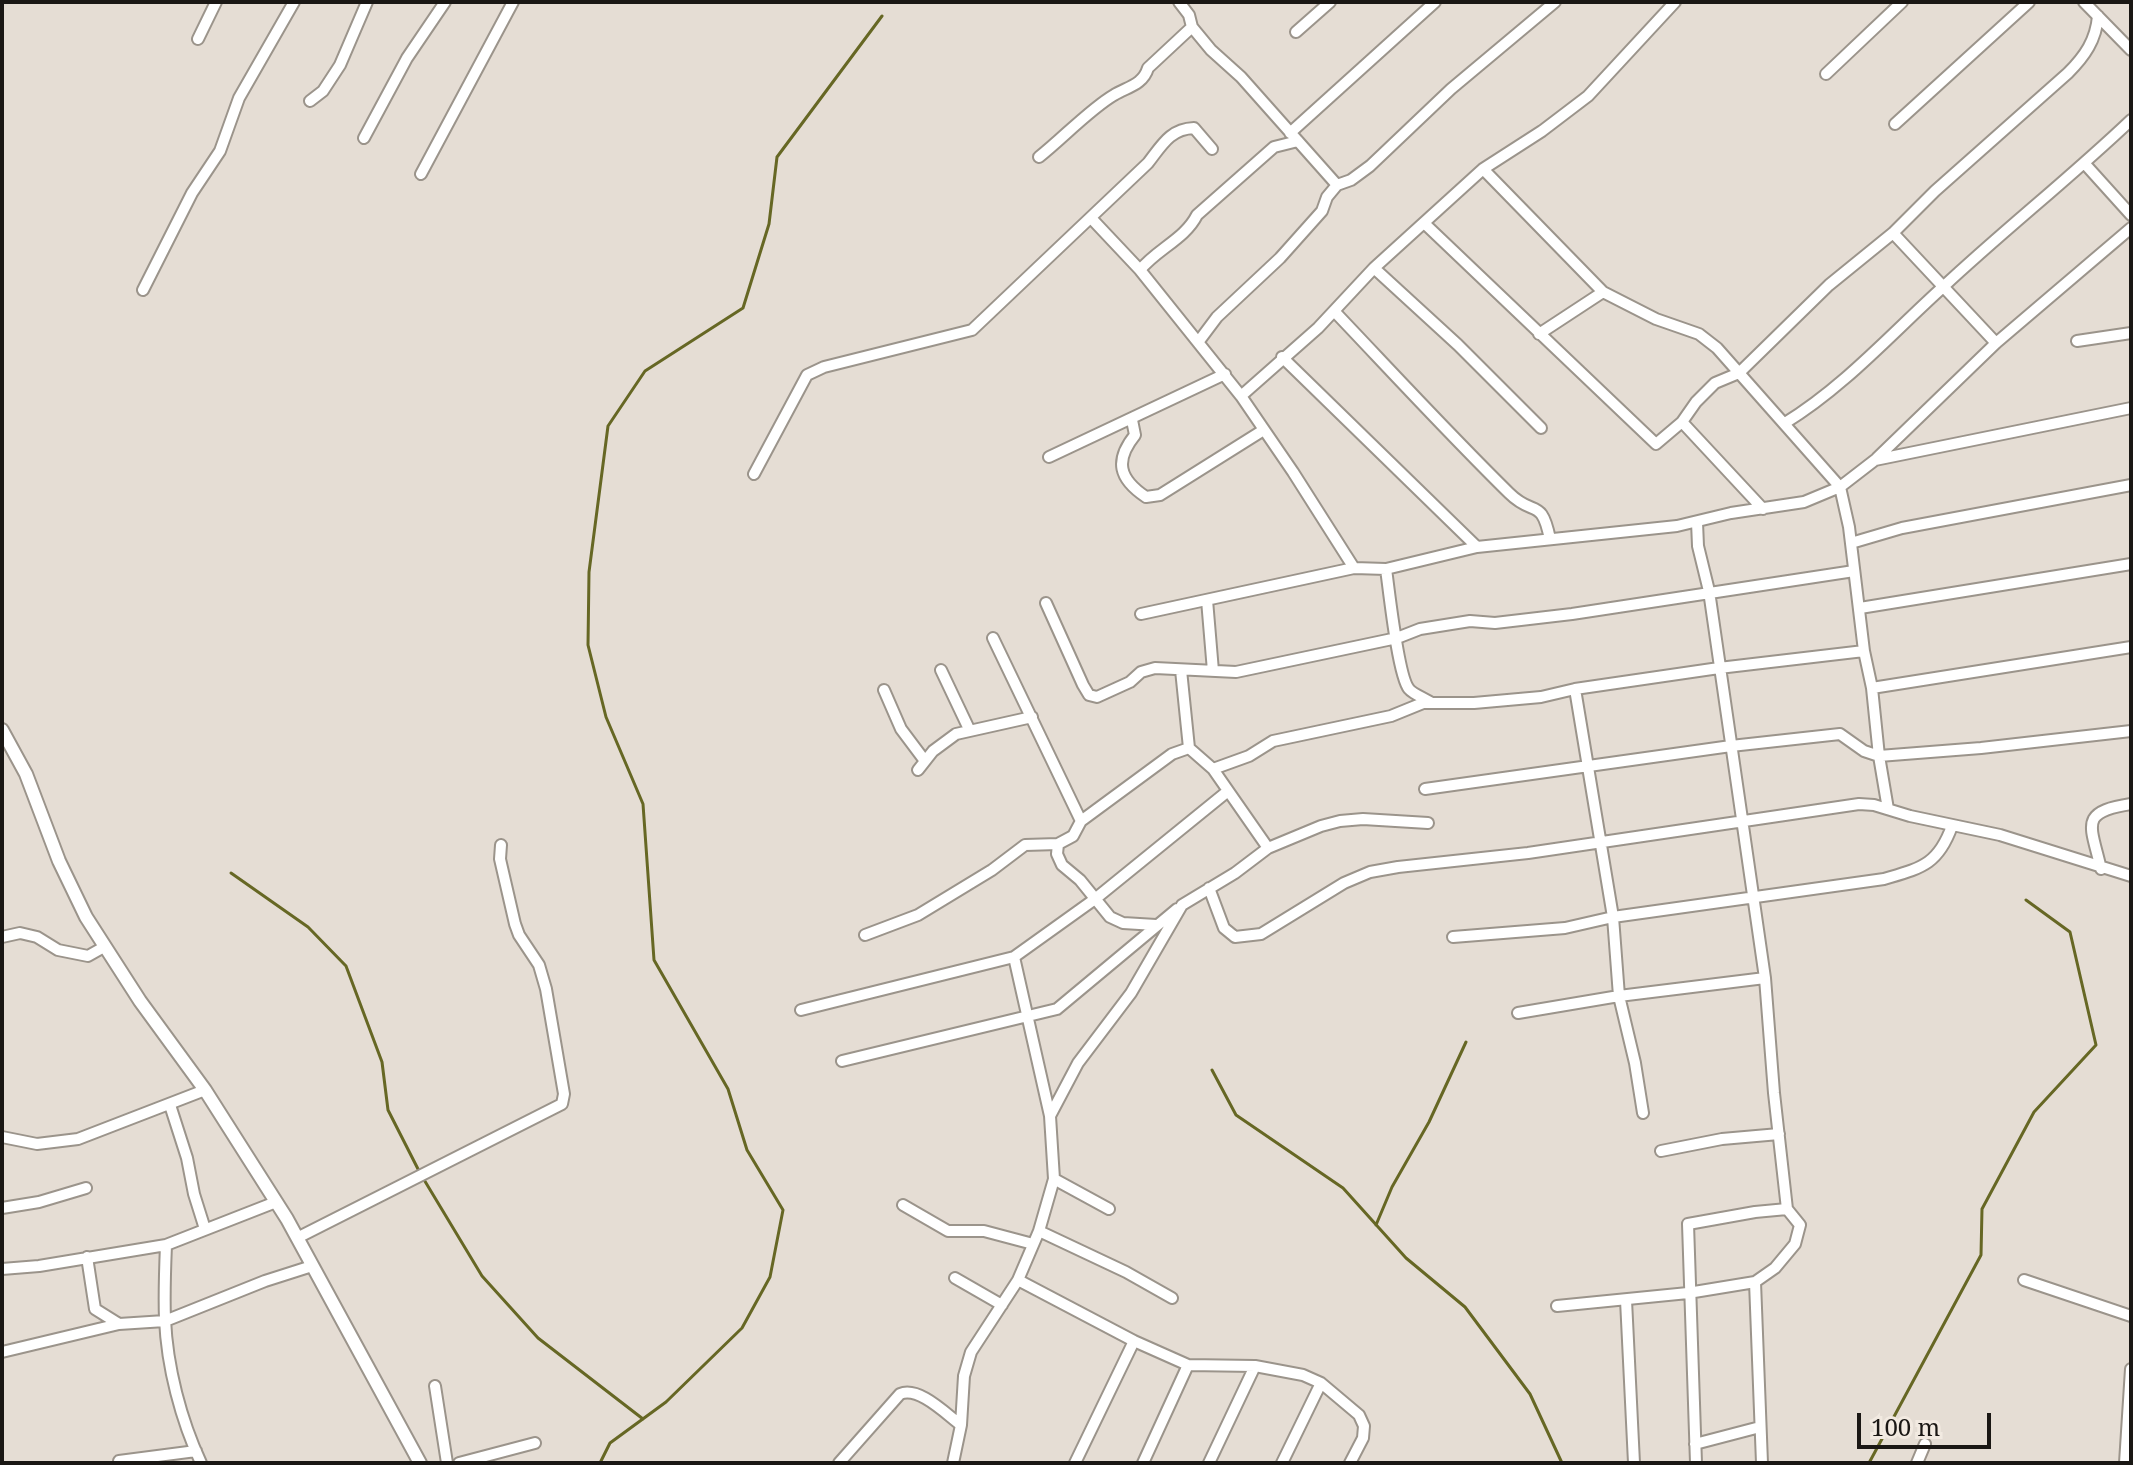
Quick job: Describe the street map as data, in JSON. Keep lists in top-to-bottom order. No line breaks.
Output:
{"scale_bar":"100 m"}
